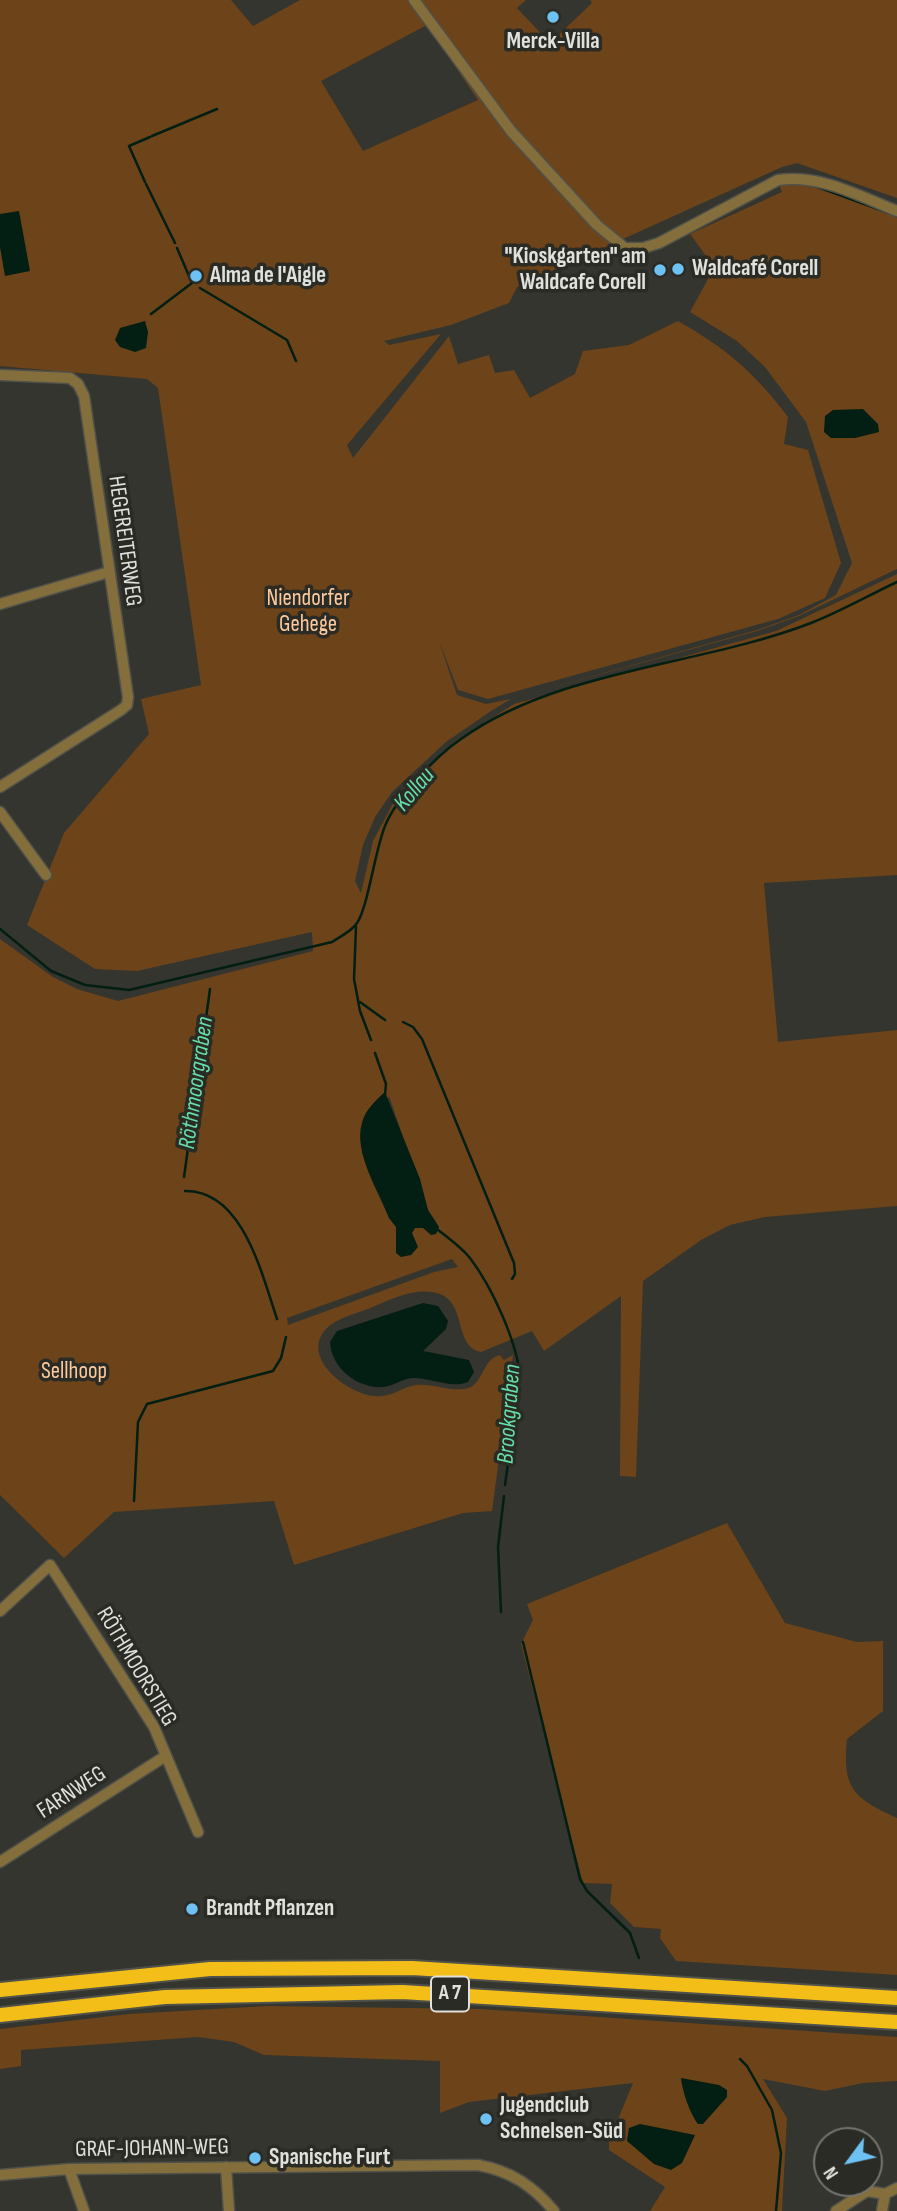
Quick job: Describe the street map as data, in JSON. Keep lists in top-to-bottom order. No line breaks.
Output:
{"streets":{"highway":["A 7"],"street":["HEGEREITERWEG","RÖTHMOORSTIEG","FARNWEG","GRAF-JOHANN-WEG"]},"crossings":[["RÖTHMOORSTIEG","FARNWEG"]],"water":["Kollau","Röthmoorgraben","Brookgraben"],"parks":["Niendorfer Gehege","Sellhoop"],"places":["Merck-Villa","Waldcafé Corell","\"Kioskgarten\" am Waldcafe Corell","Alma de l'Aigle","Brandt Pflanzen","Jugendclub Schnelsen-Süd","Spanische Furt"],"north":"bottom left"}
